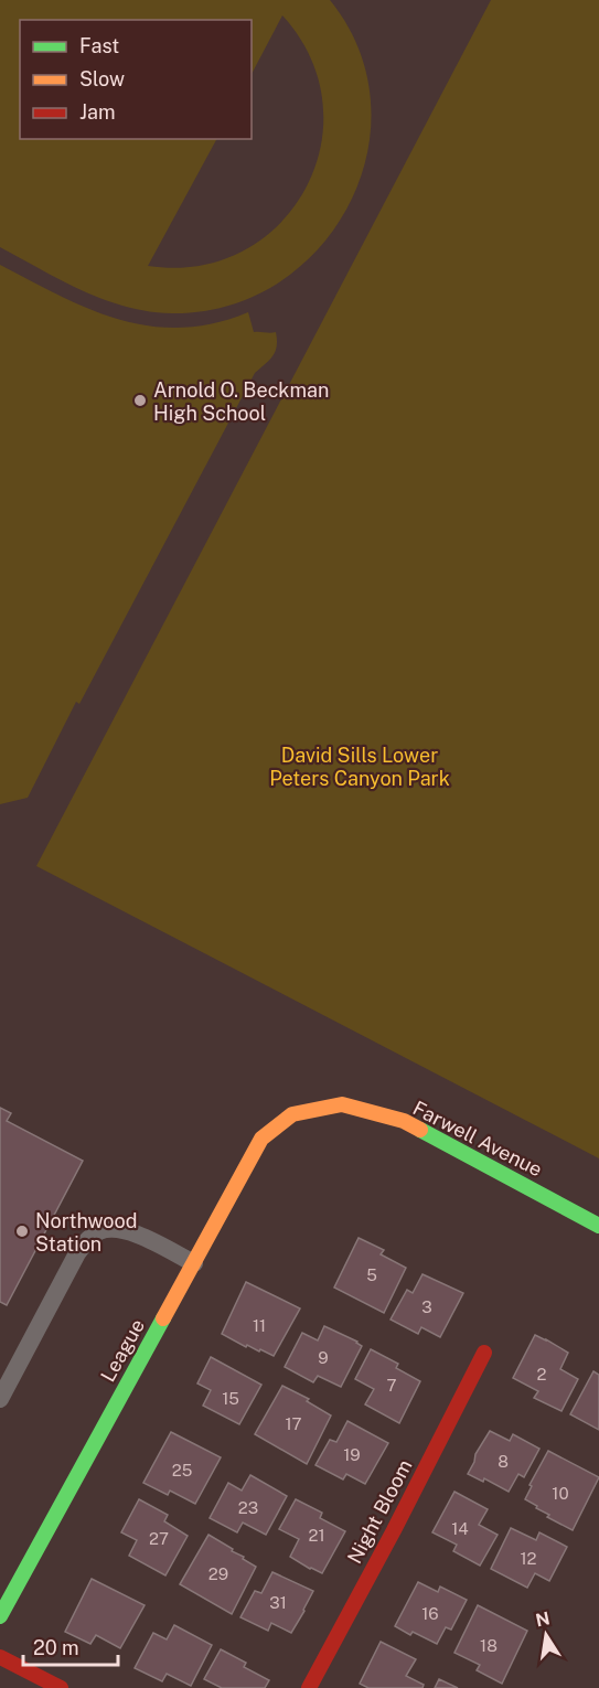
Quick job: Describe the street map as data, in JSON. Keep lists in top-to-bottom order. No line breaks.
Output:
{"streets":{"street":["Farwell Avenue","League","Night Bloom"]},"crossings":[["Farwell Avenue","League"]],"parks":["David Sills Lower Peters Canyon Park"],"places":["Arnold O. Beckman High School","Northwood Station"],"house_numbers":["5","3","11","9","2","7","15","17","19","8","25","10","23","14","21","27","12","29","31","16","18"],"legend":["Fast","Slow","Jam"],"scale_bar":"20 m","north":"top"}
